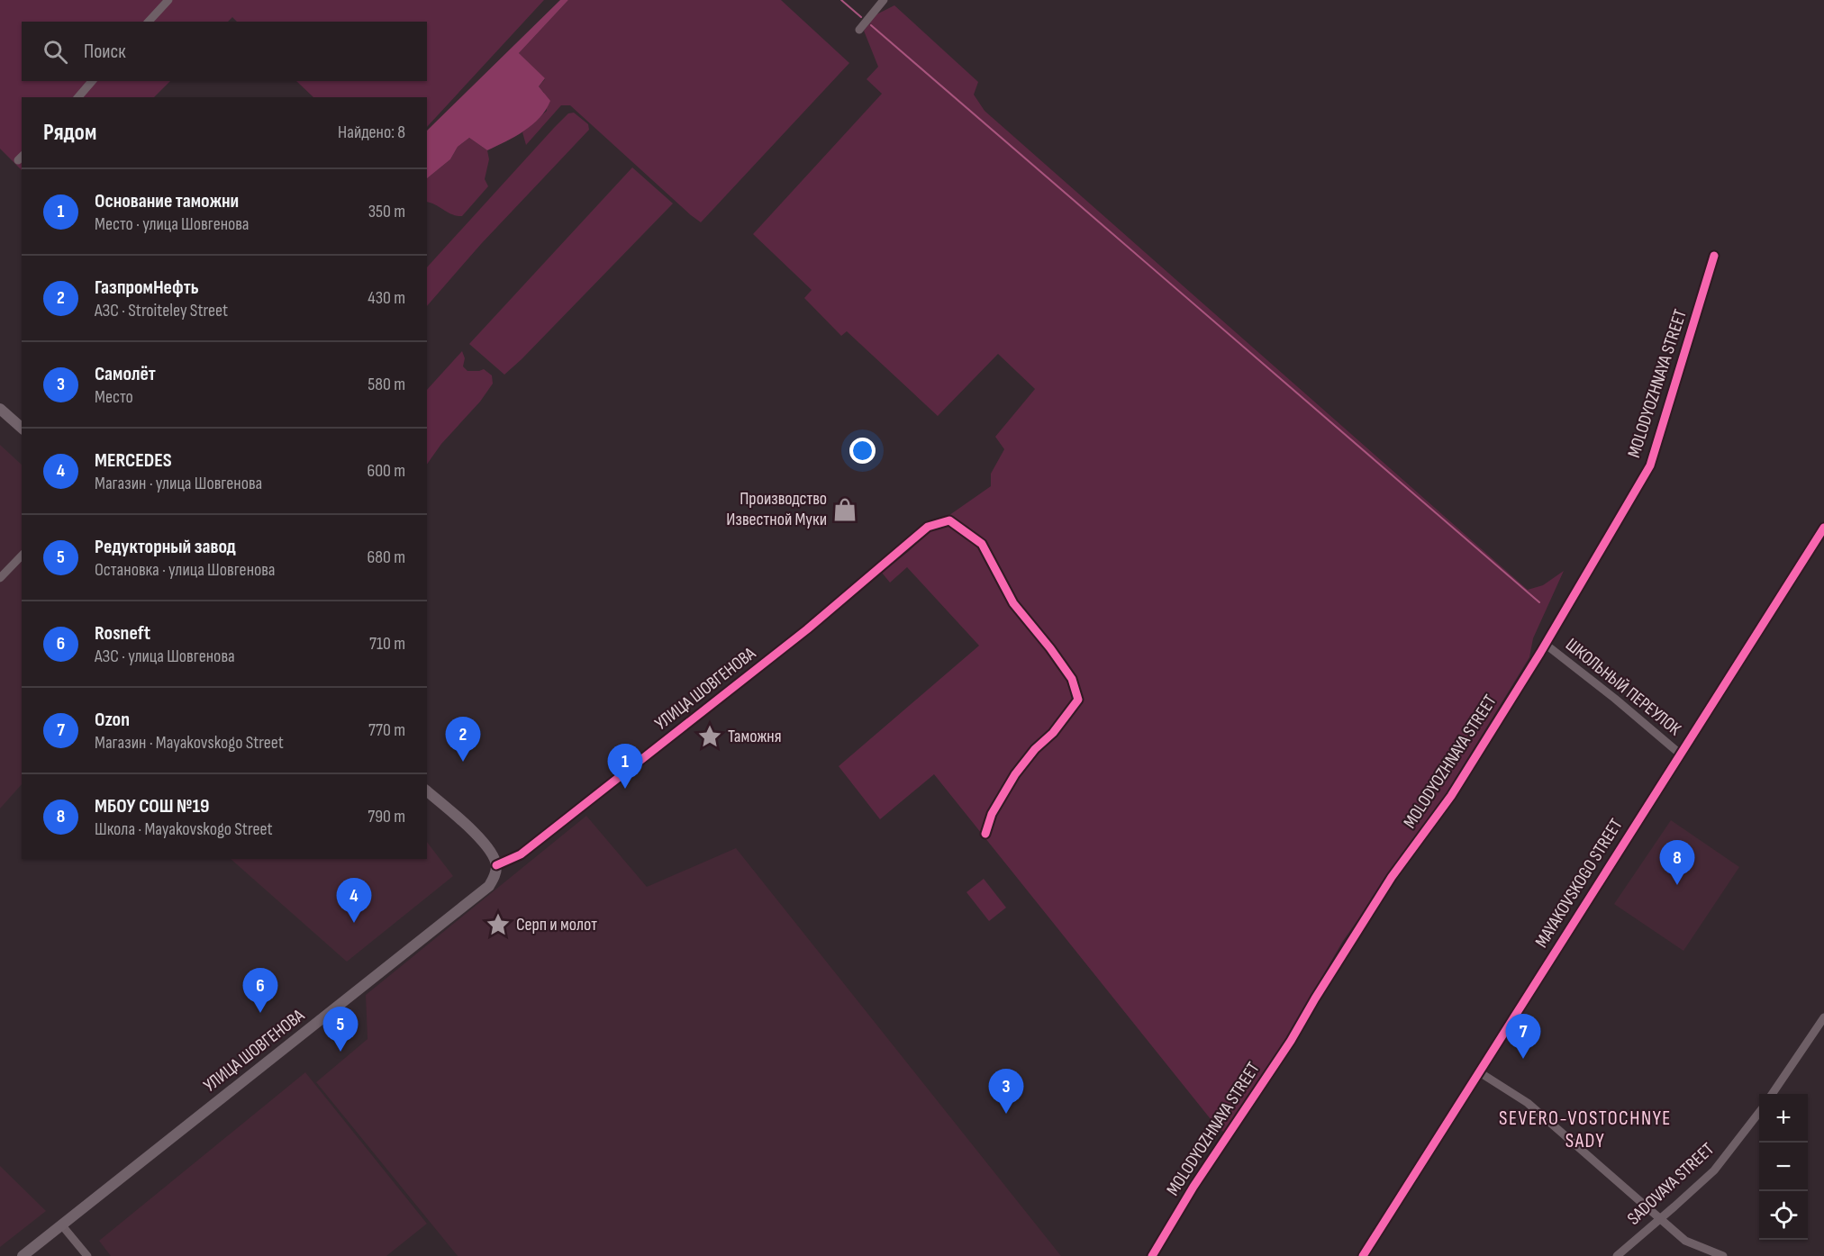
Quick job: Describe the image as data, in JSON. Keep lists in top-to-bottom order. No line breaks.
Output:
{"streets":{"street":["MOLODYOZHNAYA STREET","ШКОЛЬНЫЙ ПЕРЕУЛОК","УЛИЦА ШОВГЕНОВА","MAYAKOVSKOGO STREET","SADOVAYA STREET"]},"crossings":[["MOLODYOZHNAYA STREET","ШКОЛЬНЫЙ ПЕРЕУЛОК"],["ШКОЛЬНЫЙ ПЕРЕУЛОК","MAYAKOVSKOGO STREET"]],"districts":["SEVERO-VOSTOCHNYE SADY"],"places":{"shop":["Производство Известной Муки"],"place":["Таможня","Серп и молот"]},"page":{"search":"Поиск","heading":["Рядом","Найдено: 8"],"list":[{"mark":"1","name":"Основание таможни","note":"Место · улица Шовгенова","value":"350 m"},{"mark":"2","name":"ГазпромНефть","note":"АЗС · Stroiteley Street","value":"430 m"},{"mark":"3","name":"Самолёт","note":"Место","value":"580 m"},{"mark":"4","name":"MERCEDES","note":"Магазин · улица Шовгенова","value":"600 m"},{"mark":"5","name":"Редукторный завод","note":"Остановка · улица Шовгенова","value":"680 m"},{"mark":"6","name":"Rosneft","note":"АЗС · улица Шовгенова","value":"710 m"},{"mark":"7","name":"Ozon","note":"Магазин · Mayakovskogo Street","value":"770 m"},{"mark":"8","name":"МБОУ СОШ №19","note":"Школа · Mayakovskogo Street","value":"790 m"}],"pins":["2","1","8","4","6","5","7","3"],"map_buttons":["+","−"]}}
